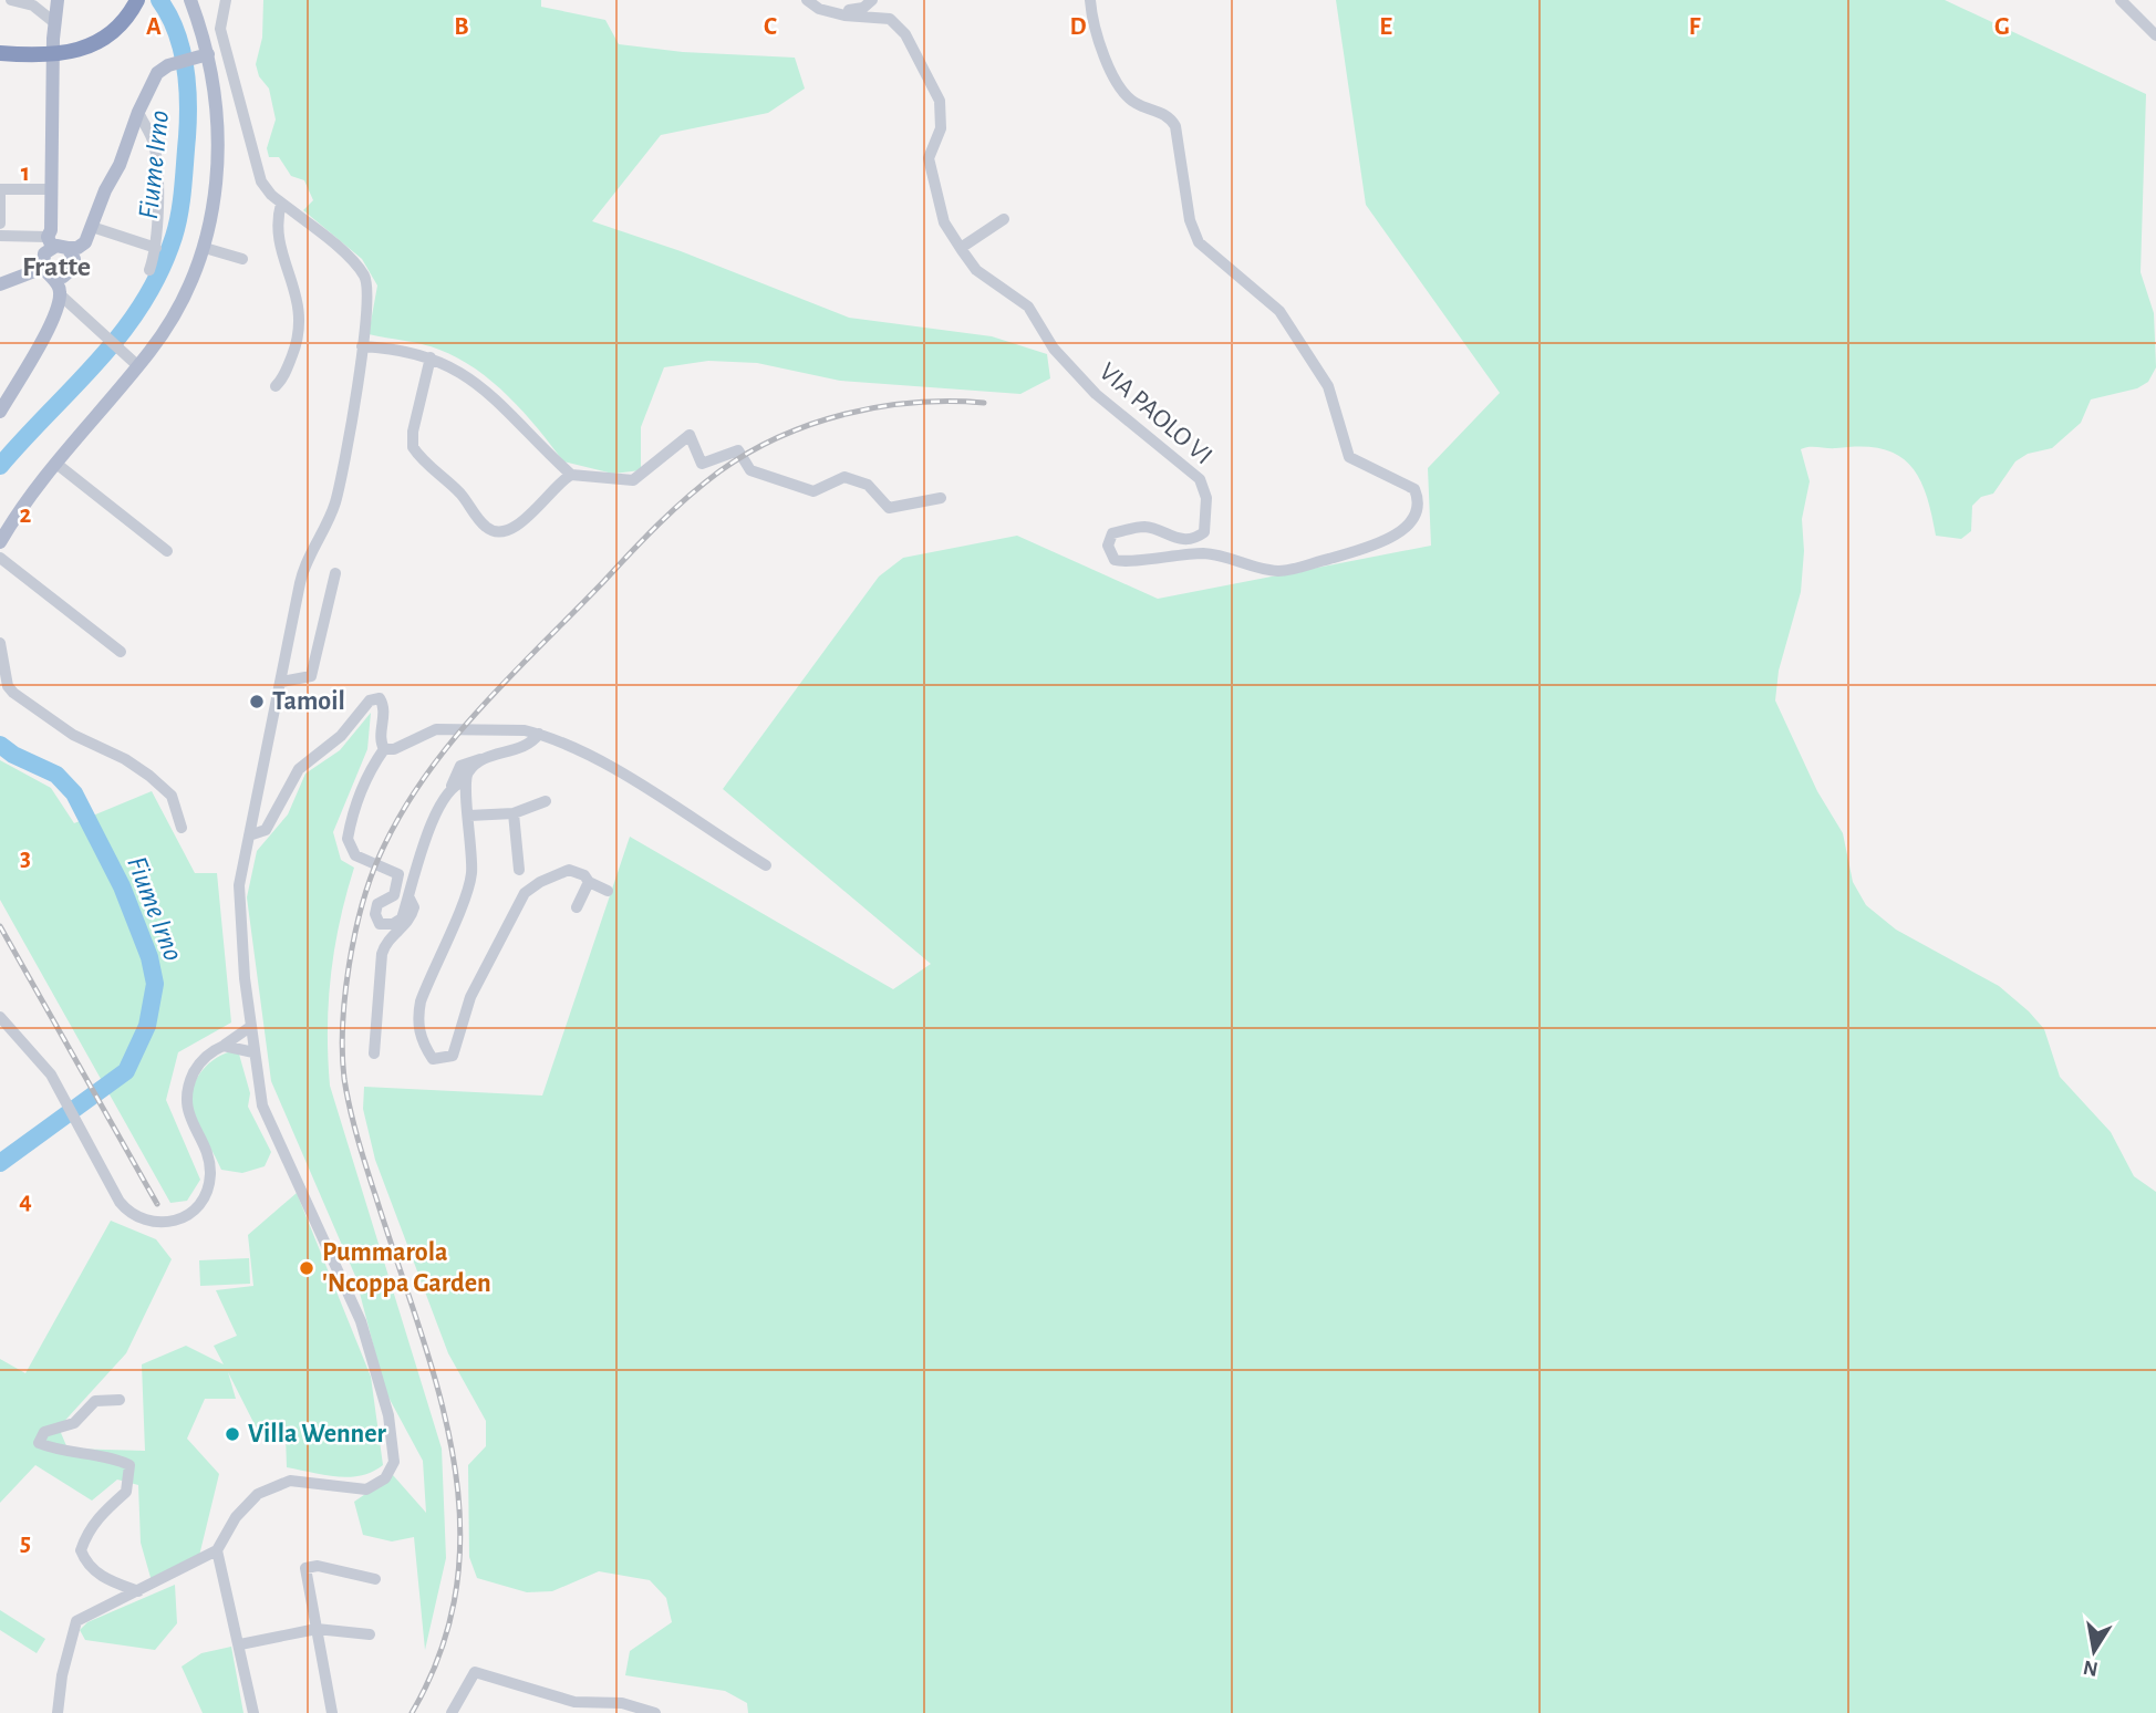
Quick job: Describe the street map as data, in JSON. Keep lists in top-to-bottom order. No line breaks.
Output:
{"streets":{"street":["VIA PAOLO VI"]},"districts":["Fratte"],"water":["Fiume Irno"],"places":["Tamoil","Pummarola 'Ncoppa Garden","Villa Wenner"],"north":"bottom","grid":{"columns":["A","B","C","D","E","F","G"],"rows":["1","2","3","4","5"]}}
